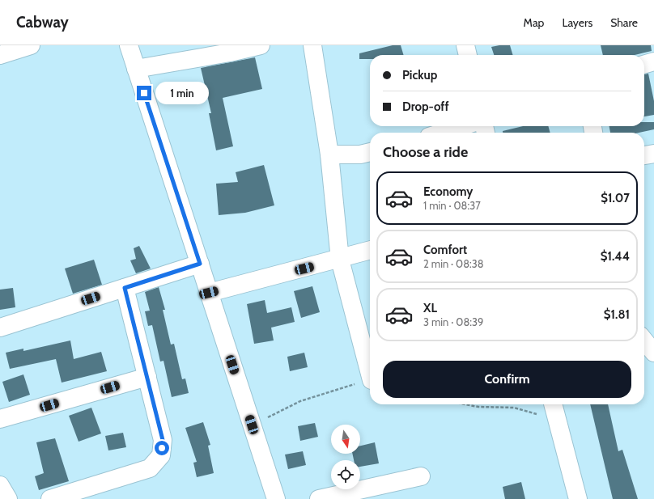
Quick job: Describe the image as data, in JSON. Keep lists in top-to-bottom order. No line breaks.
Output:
{"north":"bottom","page":{"header":"Cabway","nav":["Map","Layers","Share"],"banner":["Pickup","Drop-off"],"bubble":"1 min","heading":"Choose a ride","list":[{"name":"Economy","note":"1 min · 08:37","value":"$1.07"},{"name":"Comfort","note":"2 min · 08:38","value":"$1.44"},{"name":"XL","note":"3 min · 08:39","value":"$1.81"}],"buttons":"Confirm"}}
